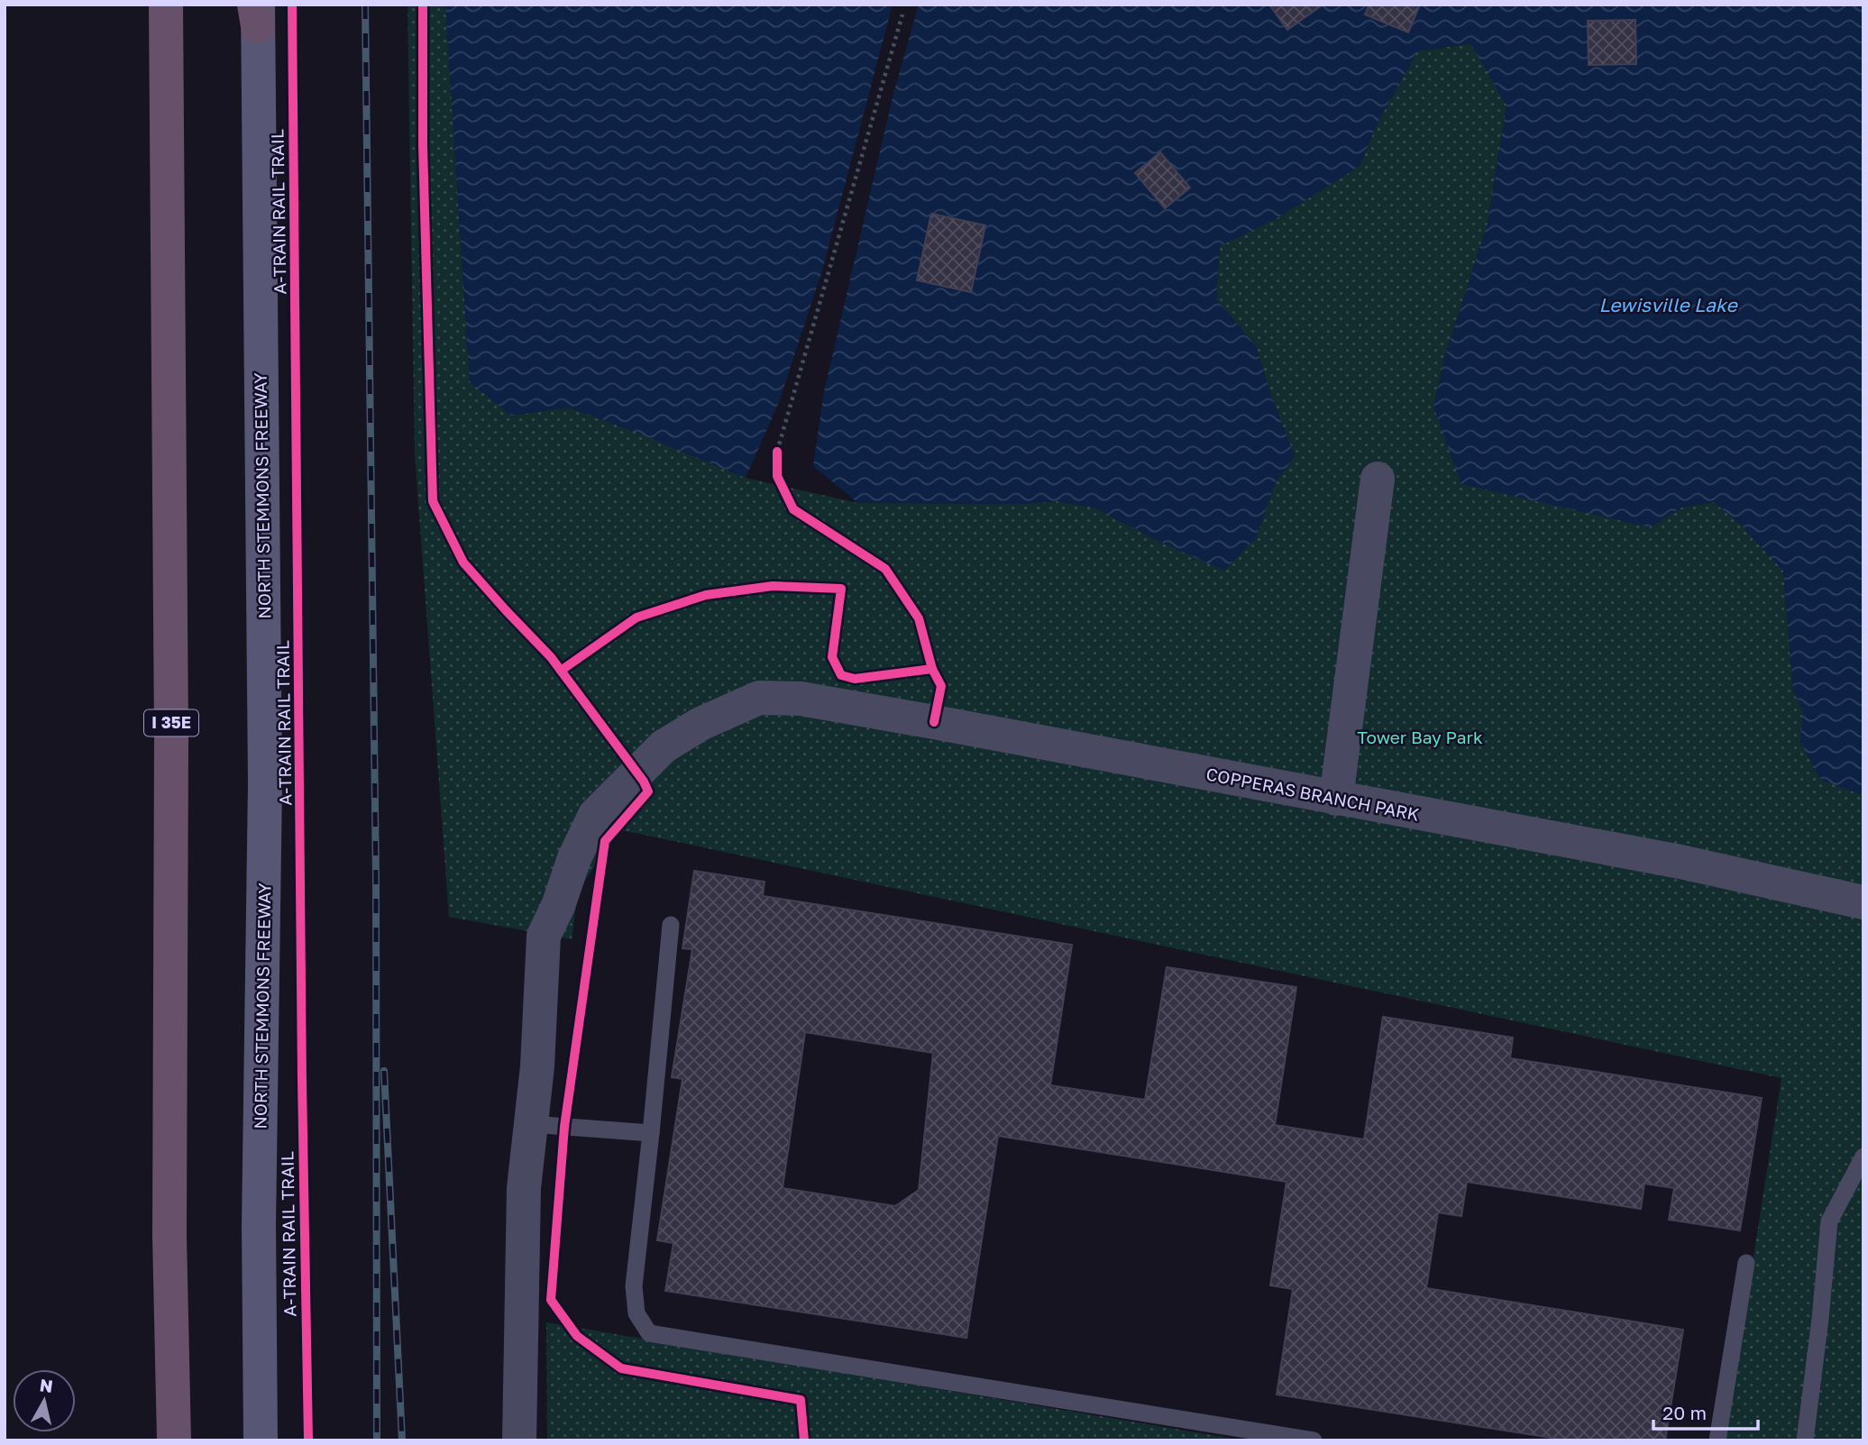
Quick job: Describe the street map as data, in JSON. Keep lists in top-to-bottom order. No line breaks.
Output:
{"streets":{"highway":["I 35E"],"main road":["NORTH STEMMONS FREEWAY"],"street":["COPPERAS BRANCH PARK"],"cycle path":["A-TRAIN RAIL TRAIL"]},"water":["Lewisville Lake"],"parks":["Tower Bay Park"],"scale_bar":"20 m","north":"top"}
